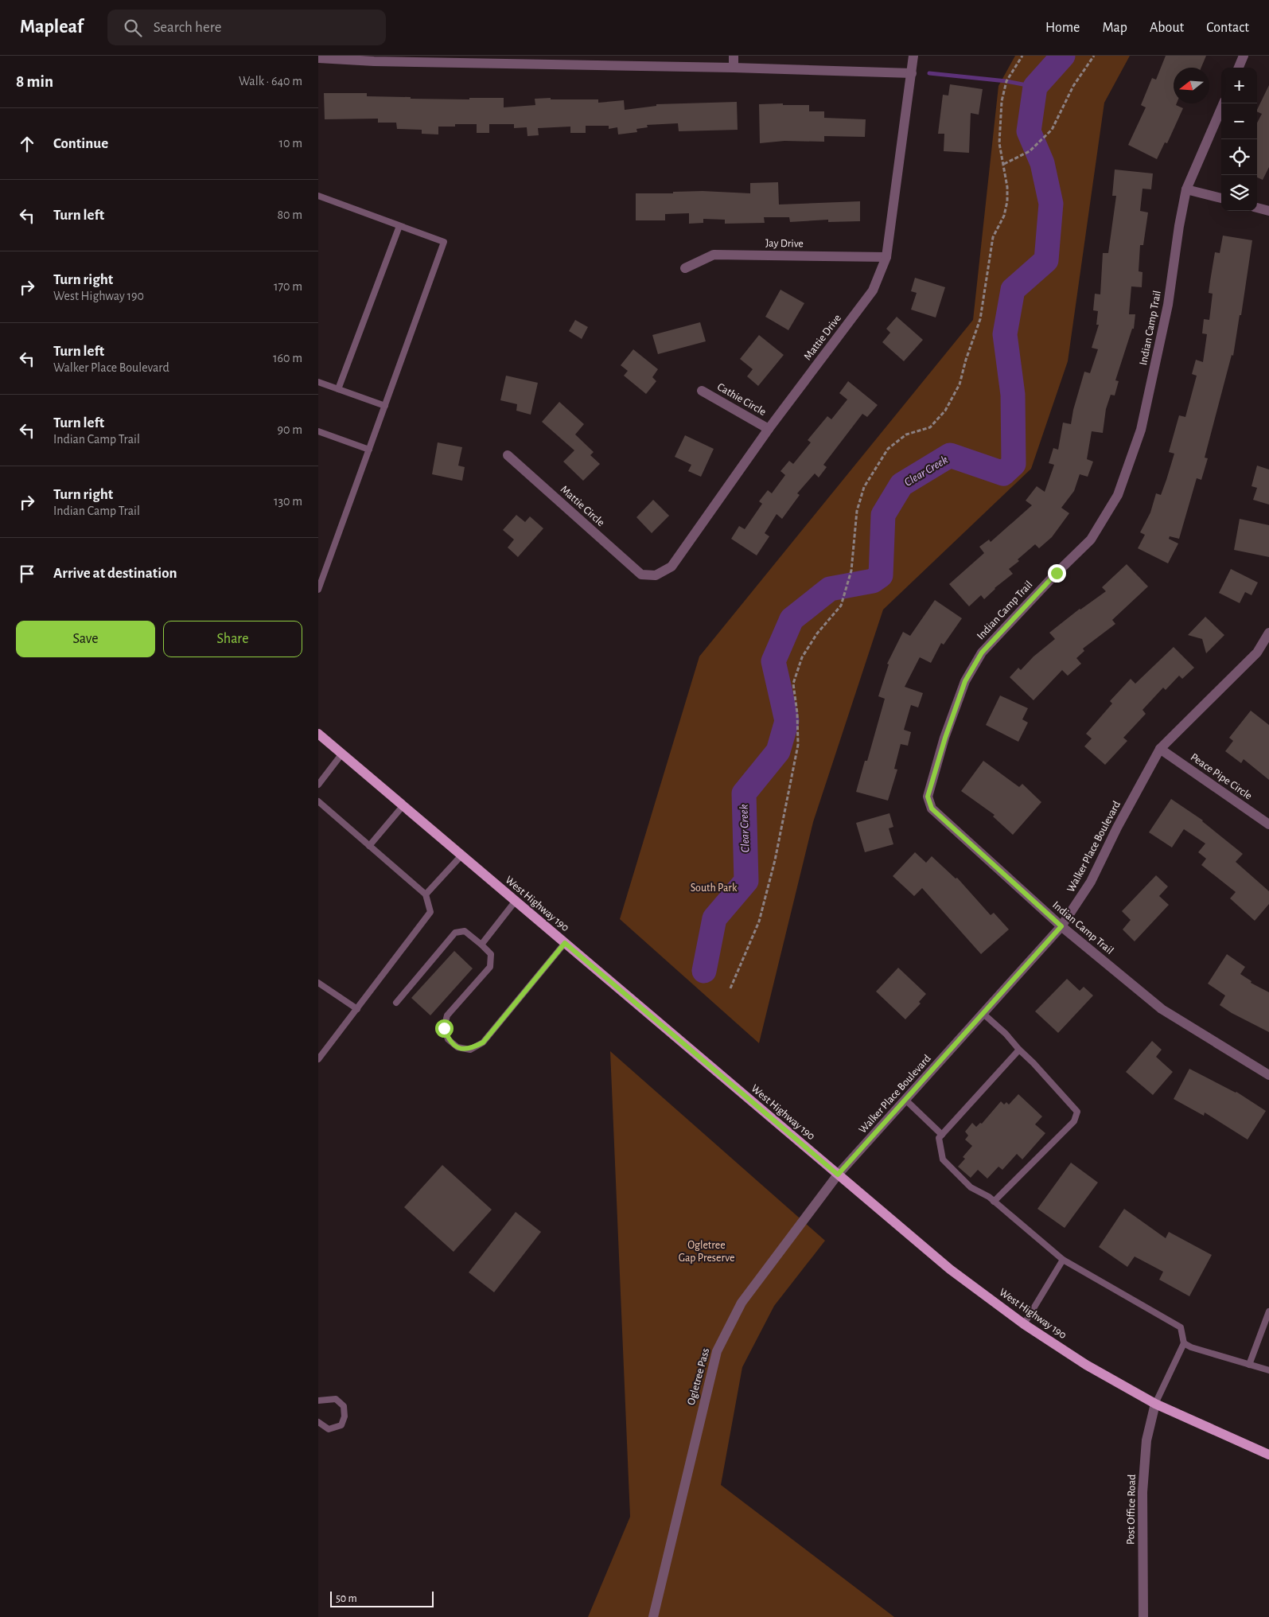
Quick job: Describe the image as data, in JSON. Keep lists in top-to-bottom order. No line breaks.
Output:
{"streets":{"main road":["West Highway 190"],"street":["Jay Drive","Indian Camp Trail","Mattie Drive","Cathie Circle","Mattie Circle","Peace Pipe Circle","Walker Place Boulevard","Ogletree Pass","Post Office Road"]},"crossings":[["Jay Drive","Mattie Drive"],["Indian Camp Trail","Walker Place Boulevard"],["Mattie Drive","Cathie Circle"],["Mattie Drive","Mattie Circle"],["Peace Pipe Circle","Walker Place Boulevard"],["Walker Place Boulevard","West Highway 190"],["Walker Place Boulevard","Ogletree Pass"],["West Highway 190","Ogletree Pass"],["West Highway 190","Post Office Road"]],"water":["Clear Creek"],"parks":["South Park","Ogletree Gap Preserve"],"scale_bar":"50 m","north":"left","page":{"header":"Mapleaf","search":"Search here","nav":["Home","Map","About","Contact"],"heading":["8 min","Walk · 640 m"],"map_buttons":["+","−"],"list":[["Continue","10 m"],["Turn left","80 m"],["Turn right","West Highway 190","170 m"],["Turn left","Walker Place Boulevard","160 m"],["Turn left","Indian Camp Trail","90 m"],["Turn right","Indian Camp Trail","130 m"],"Arrive at destination"],"buttons":["Save","Share"],"scale":"50 m"}}
